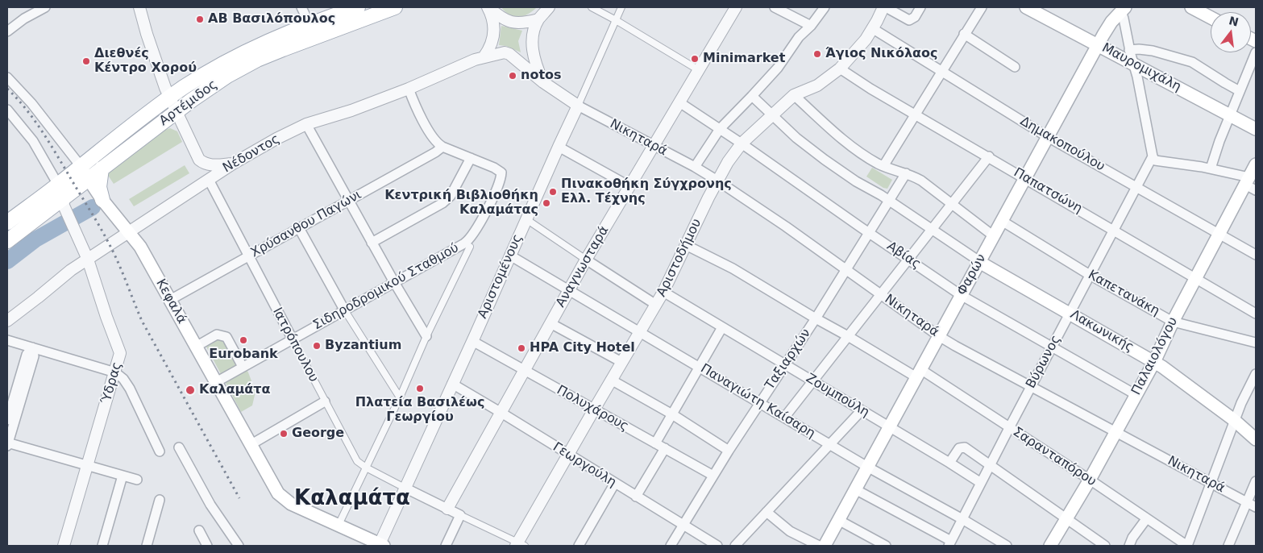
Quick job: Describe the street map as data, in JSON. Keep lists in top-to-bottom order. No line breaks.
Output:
{"streets":{"main road":["Μαυρομιχάλη","Αρτέμιδος","Φαρών","Κεφαλά","Λακωνικής","Παλαιολόγου"],"street":["Νικηταρά","Δημακοπούλου","Νέδοντος","Παπατσώνη","Χρύσανθου Παγώνι","Αβίας","Αριστοδήμου","Αναγνωσταρά","Αριστομένους","Σιδηροδρομικού Σταθμού","Καπετανάκη","Ιατρόπουλου","Ταξιαρχών","Βύρωνος","Ύδρας","Ζουμπούλη","Παναγιώτη Καίσαρη","Πολυχάρους","Σαρανταπόρου","Γεωργούλη"]},"crossings":[["Μαυρομιχάλη","Φαρών"],["Αρτέμιδος","Κεφαλά"],["Αρτέμιδος","Ύδρας"],["Νικηταρά","Νέδοντος"],["Νικηταρά","Αριστοδήμου"],["Νικηταρά","Αναγνωσταρά"],["Νικηταρά","Φαρών"],["Νικηταρά","Αριστομένους"],["Νικηταρά","Παλαιολόγου"],["Νικηταρά","Ταξιαρχών"],["Νικηταρά","Βύρωνος"],["Δημακοπούλου","Αριστοδήμου"],["Δημακοπούλου","Φαρών"],["Δημακοπούλου","Παλαιολόγου"],["Δημακοπούλου","Βύρωνος"],["Νέδοντος","Αριστομένους"],["Νέδοντος","Κεφαλά"],["Νέδοντος","Ιατρόπουλου"],["Νέδοντος","Ύδρας"],["Παπατσώνη","Αριστοδήμου"],["Παπατσώνη","Φαρών"],["Παπατσώνη","Παλαιολόγου"],["Παπατσώνη","Βύρωνος"],["Χρύσανθου Παγώνι","Κεφαλά"],["Χρύσανθου Παγώνι","Ιατρόπουλου"],["Αβίας","Αριστοδήμου"],["Αβίας","Αναγνωσταρά"],["Αβίας","Φαρών"],["Αβίας","Παλαιολόγου"],["Αβίας","Ταξιαρχών"],["Αβίας","Βύρωνος"],["Αριστοδήμου","Ζουμπούλη"],["Αριστοδήμου","Παναγιώτη Καίσαρη"],["Αριστοδήμου","Πολυχάρους"],["Αριστοδήμου","Σαρανταπόρου"],["Αριστοδήμου","Γεωργούλη"],["Αναγνωσταρά","Παναγιώτη Καίσαρη"],["Αναγνωσταρά","Πολυχάρους"],["Αναγνωσταρά","Γεωργούλη"],["Φαρών","Καπετανάκη"],["Φαρών","Λακωνικής"],["Φαρών","Ζουμπούλη"],["Φαρών","Παναγιώτη Καίσαρη"],["Φαρών","Σαρανταπόρου"],["Αριστομένους","Κεφαλά"],["Αριστομένους","Ιατρόπουλου"],["Αριστομένους","Παναγιώτη Καίσαρη"],["Αριστομένους","Πολυχάρους"],["Αριστομένους","Γεωργούλη"],["Σιδηροδρομικού Σταθμού","Κεφαλά"],["Σιδηροδρομικού Σταθμού","Ιατρόπουλου"],["Καπετανάκη","Παλαιολόγου"],["Καπετανάκη","Βύρωνος"],["Λακωνικής","Παλαιολόγου"],["Λακωνικής","Βύρωνος"],["Παλαιολόγου","Σαρανταπόρου"],["Ταξιαρχών","Ζουμπούλη"],["Ταξιαρχών","Παναγιώτη Καίσαρη"],["Ταξιαρχών","Πολυχάρους"],["Ταξιαρχών","Σαρανταπόρου"],["Ταξιαρχών","Γεωργούλη"],["Βύρωνος","Ζουμπούλη"],["Βύρωνος","Παναγιώτη Καίσαρη"],["Βύρωνος","Σαρανταπόρου"]],"districts":["Καλαμάτα"],"places":["ΑΒ Βασιλόπουλος","Άγιος Νικόλαος","Minimarket","Διεθνές Κέντρο Χορού","notos","Πινακοθήκη Σύγχρονης Ελλ. Τέχνης","Κεντρική Βιβλιοθήκη Καλαμάτας","Eurobank","Byzantium","HPA City Hotel","Πλατεία Βασιλέως Γεωργίου","Καλαμάτα","George"],"north":"top"}
